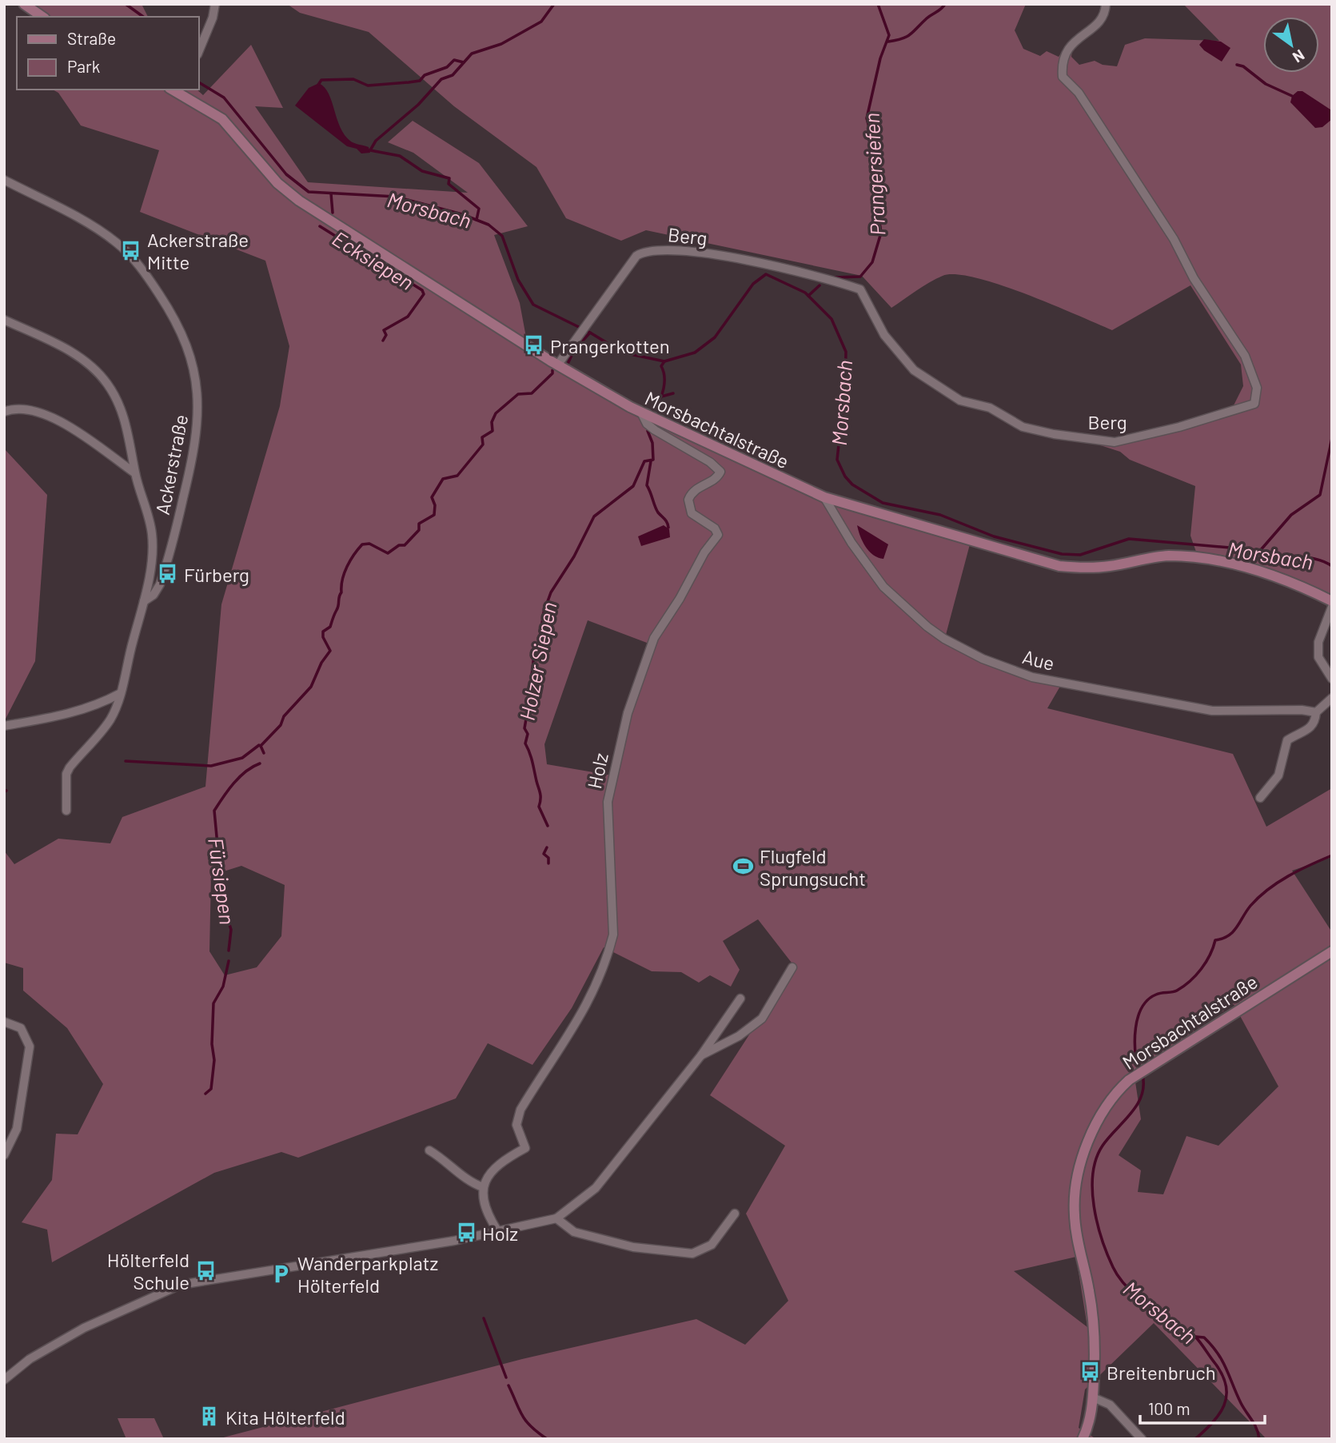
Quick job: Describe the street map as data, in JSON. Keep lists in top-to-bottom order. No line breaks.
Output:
{"streets":{"main road":["Morsbachtalstraße"],"street":["Berg","Ackerstraße","Aue","Holz"]},"crossings":[["Berg","Morsbachtalstraße"],["Morsbachtalstraße","Aue"],["Morsbachtalstraße","Holz"]],"water":["Prangersiefen","Morsbach","Ecksiepen","Holzer Siepen","Fürsiepen"],"places":{"bus stop":["Ackerstraße Mitte","Prangerkotten","Fürberg","Holz","Hölterfeld Schule","Breitenbruch"],"sports":["Flugfeld Sprungsucht"],"parking":["Wanderparkplatz Hölterfeld"],"building":["Kita Hölterfeld"]},"legend":["Straße","Park"],"scale_bar":"100 m","north":"bottom right"}
